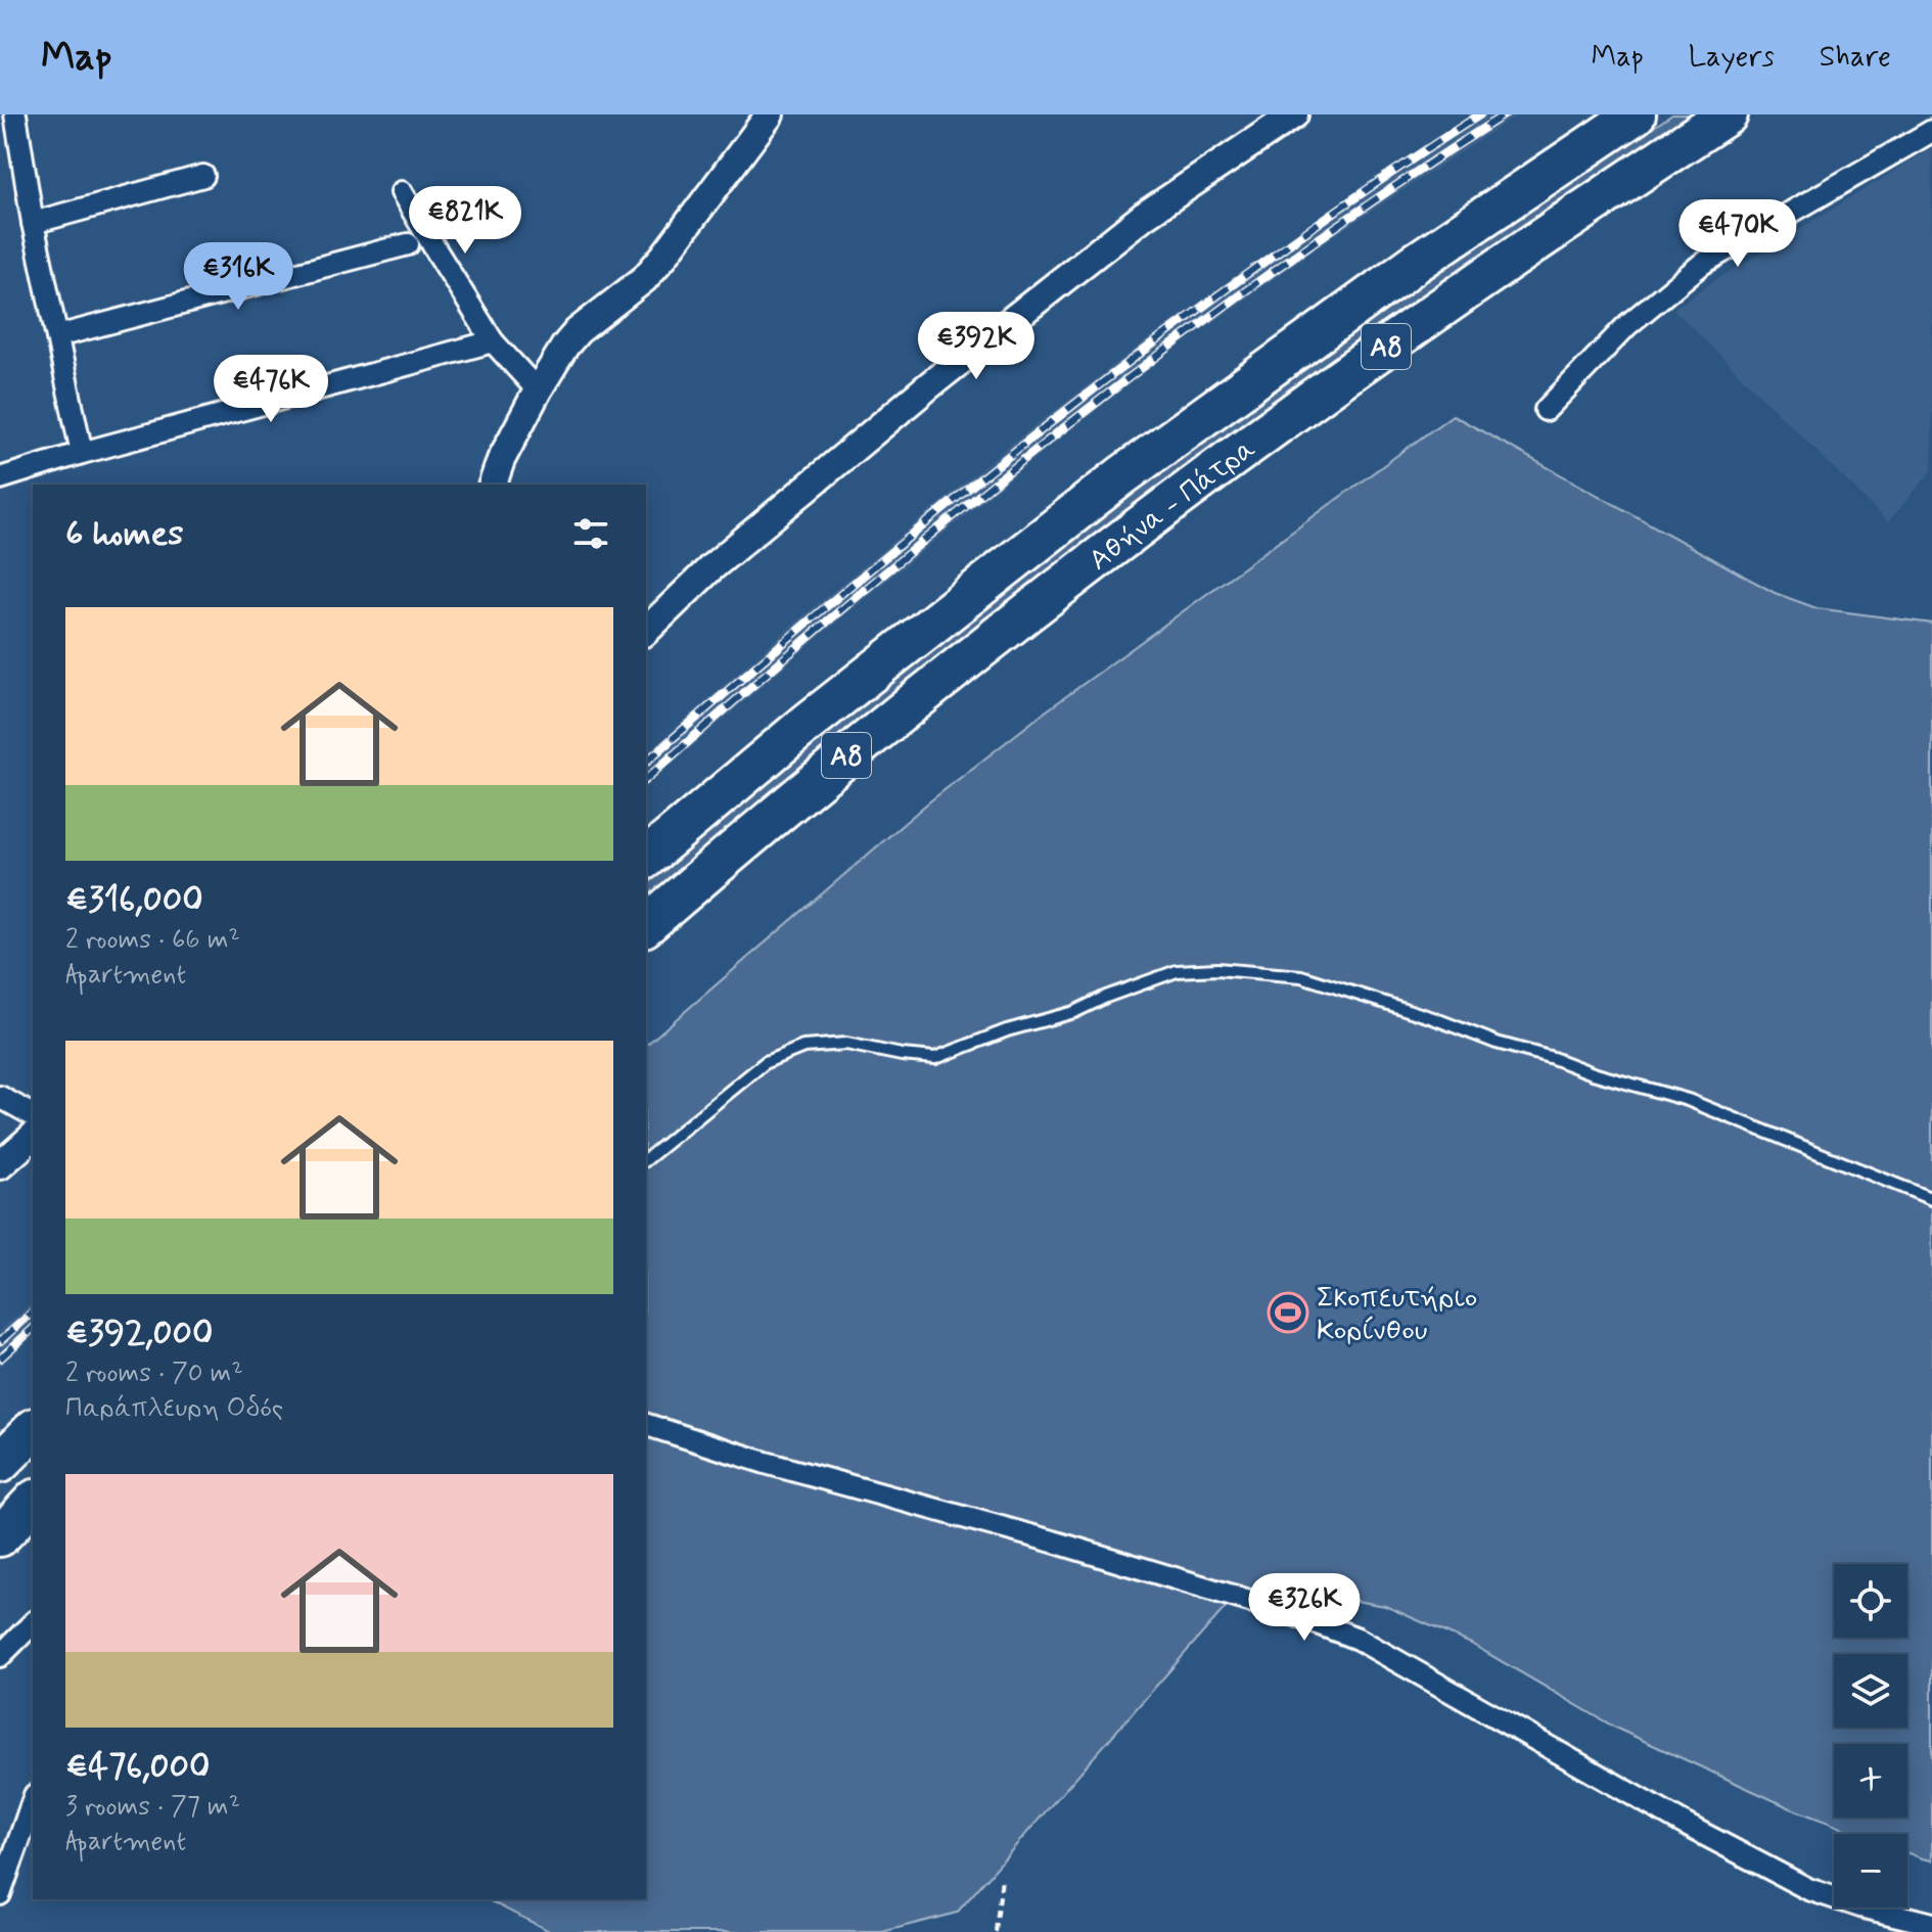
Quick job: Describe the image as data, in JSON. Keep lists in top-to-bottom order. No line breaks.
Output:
{"streets":{"highway":["Α8","Αθήνα - Πάτρα"]},"places":{"sports":["Σκοπευτήριο Κορίνθου"]},"page":{"header":"Map","nav":["Map","Layers","Share"],"price":["€821K","€470K","€316K","€392K","€476K","€326K"],"heading":"6 homes","list":[{"name":"€316,000","note":"2 rooms · 66 m² · Apartment"},{"name":"€392,000","note":"2 rooms · 70 m² · Παράπλευρη Οδός"},{"name":"€476,000","note":"3 rooms · 77 m² · Apartment"}],"map_buttons":["+","−"]}}
